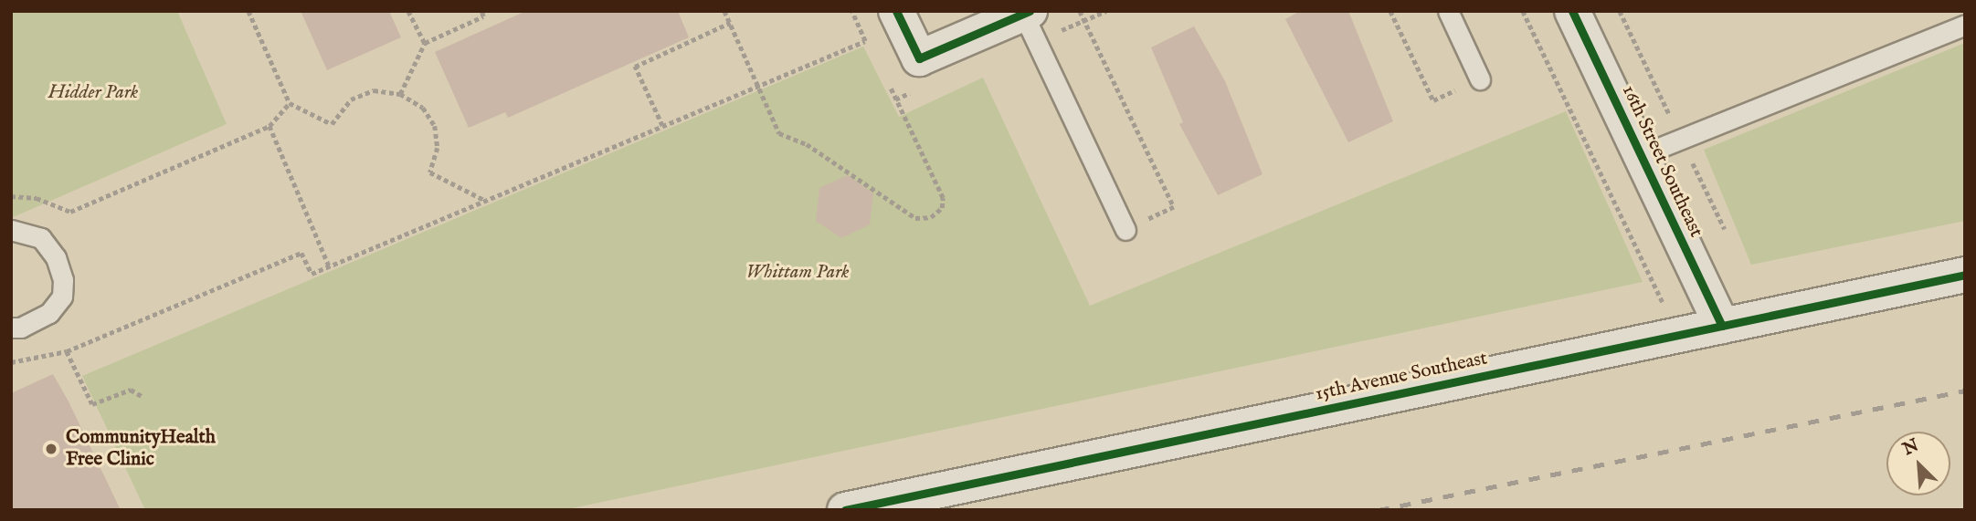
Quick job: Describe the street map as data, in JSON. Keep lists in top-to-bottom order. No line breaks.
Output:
{"streets":{"street":["16th Street Southeast","15th Avenue Southeast"]},"crossings":[["16th Street Southeast","15th Avenue Southeast"]],"parks":["Hidder Park","Whittam Park"],"places":["CommunityHealth Free Clinic"],"north":"top left"}
